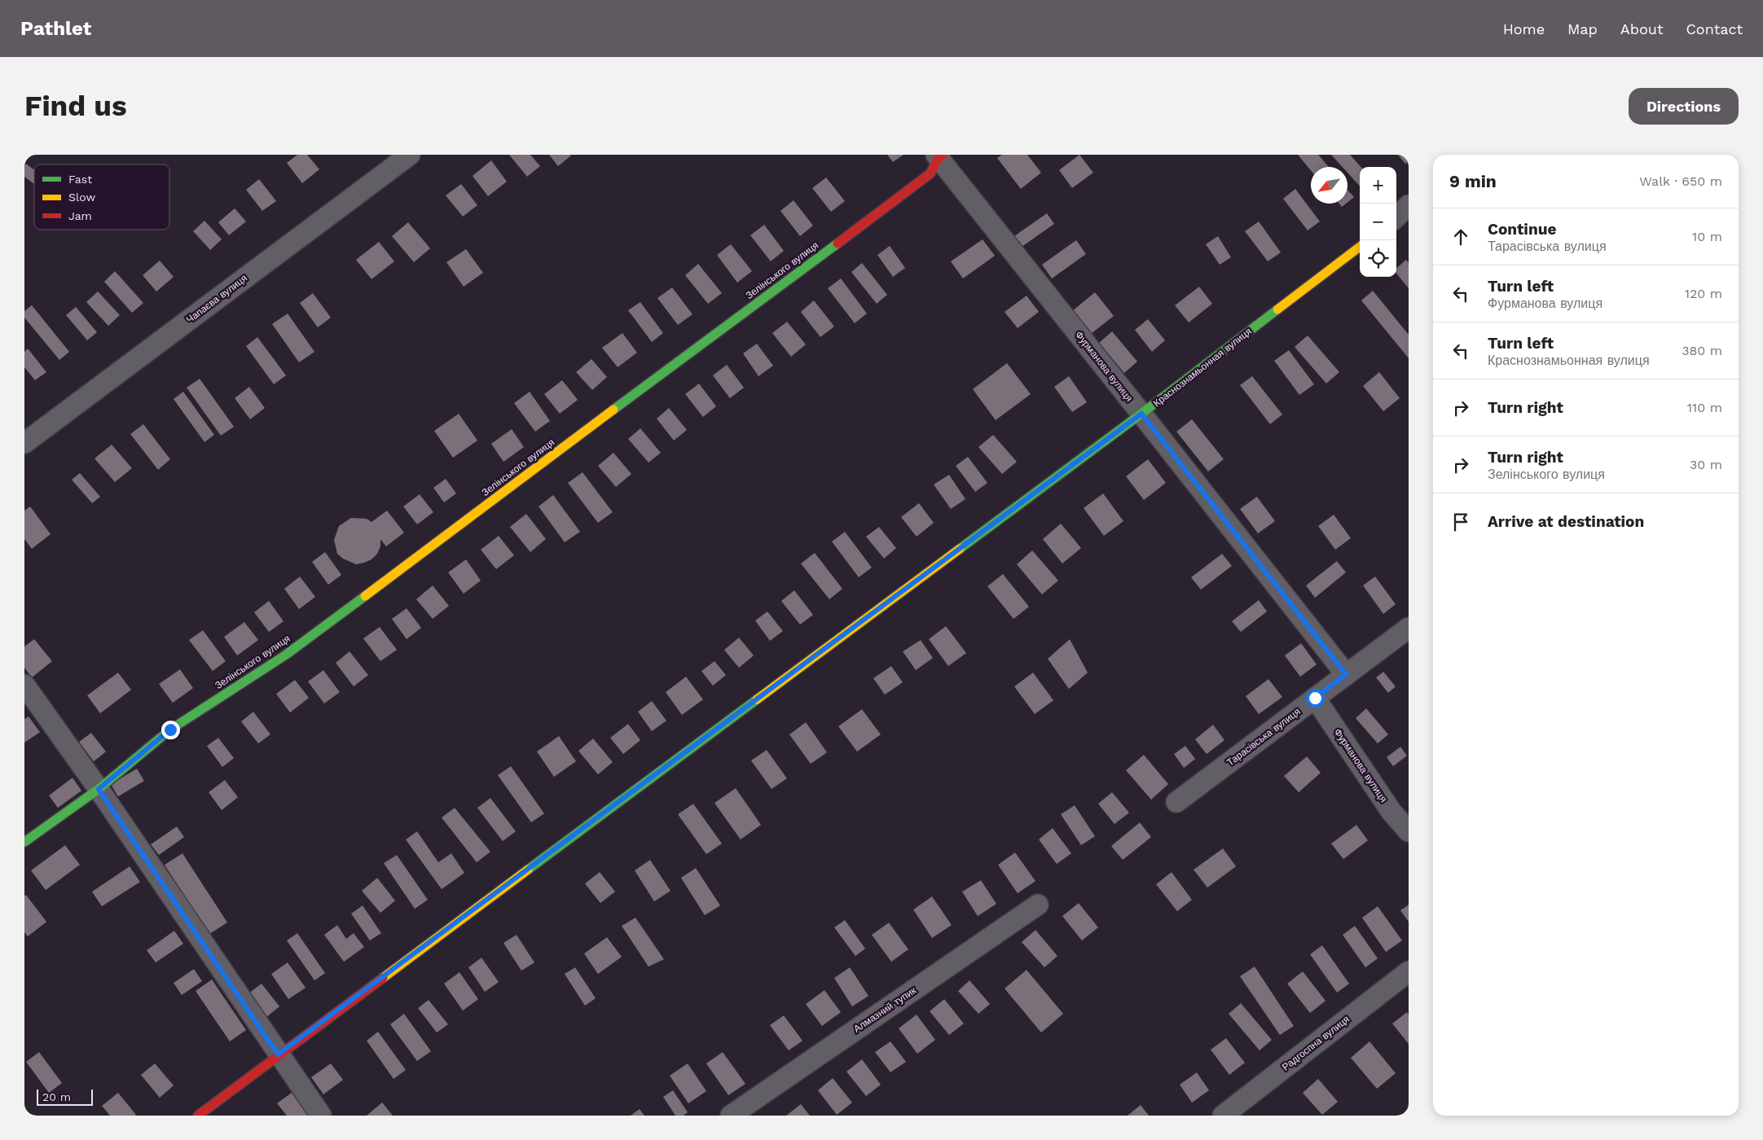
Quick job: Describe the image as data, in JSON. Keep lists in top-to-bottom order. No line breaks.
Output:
{"streets":{"street":["Зелінського вулиця","Чапаєва вулиця","Фурманова вулиця","Краснознамьонная вулиця","Тарасівська вулиця","Алмазний тупик","Радгоспна вулиця"]},"crossings":[["Зелінського вулиця","Фурманова вулиця"],["Фурманова вулиця","Краснознамьонная вулиця"],["Фурманова вулиця","Тарасівська вулиця"]],"legend":["Fast","Slow","Jam"],"scale_bar":"20 m","north":"bottom left","page":{"header":"Pathlet","nav":["Home","Map","About","Contact"],"buttons":"Directions","title":"Find us","heading":["9 min","Walk · 650 m"],"map_buttons":["+","−"],"list":[["Continue","Тарасівська вулиця","10 m"],["Turn left","Фурманова вулиця","120 m"],["Turn left","Краснознамьонная вулиця","380 m"],["Turn right","110 m"],["Turn right","Зелінського вулиця","30 m"],"Arrive at destination"],"scale":"20 m"}}
